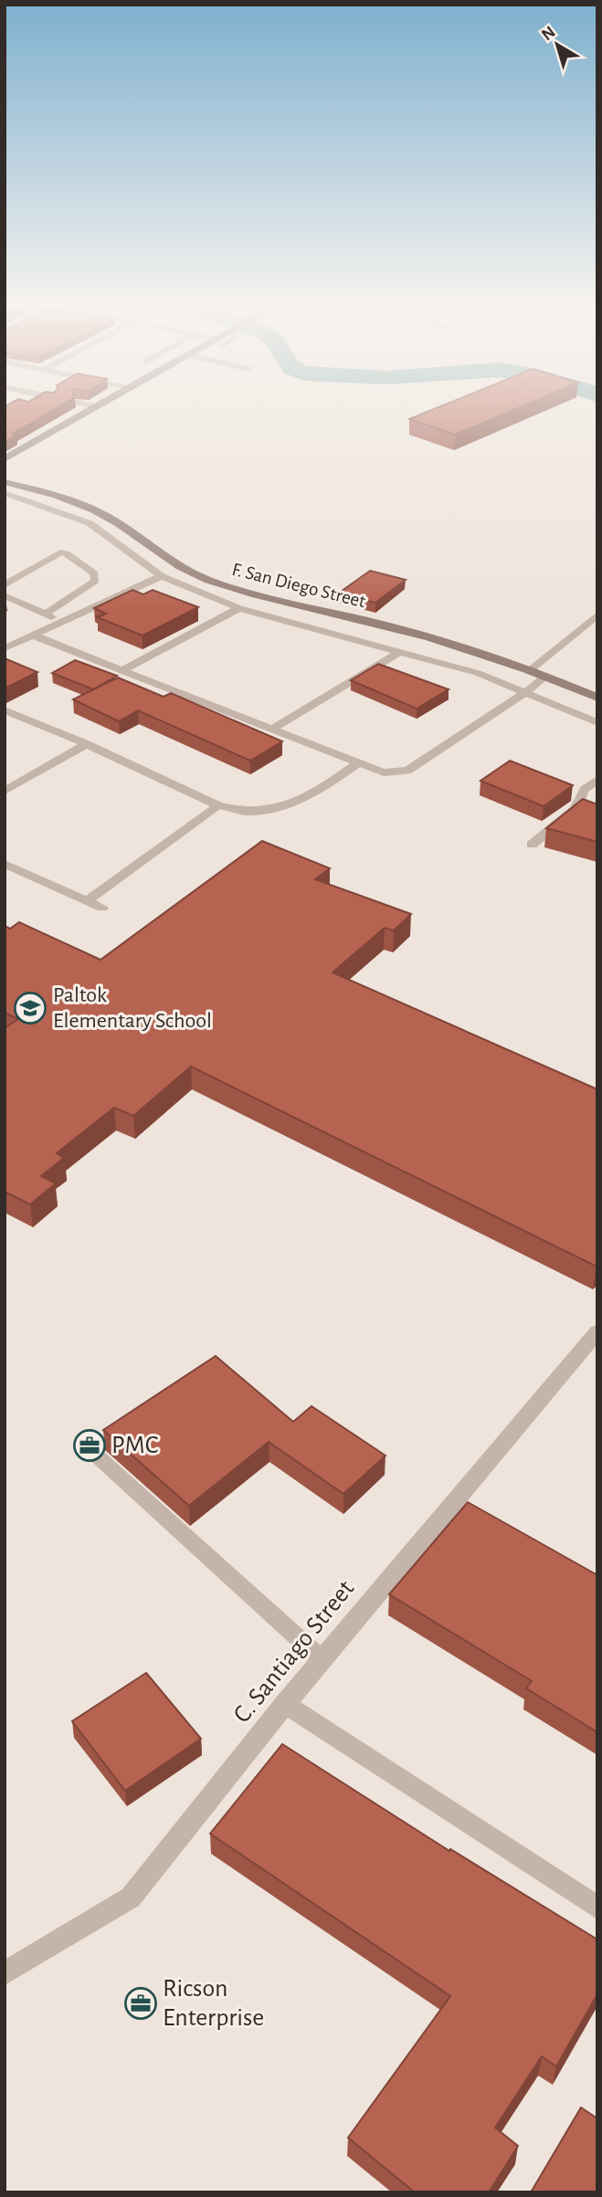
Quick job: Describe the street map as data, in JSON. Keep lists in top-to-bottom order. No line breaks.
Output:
{"streets":{"street":["F. San Diego Street","C. Santiago Street"]},"places":{"school or university":["Paltok Elementary School"],"office":["PMC","Ricson Enterprise"]},"north":"top left"}
